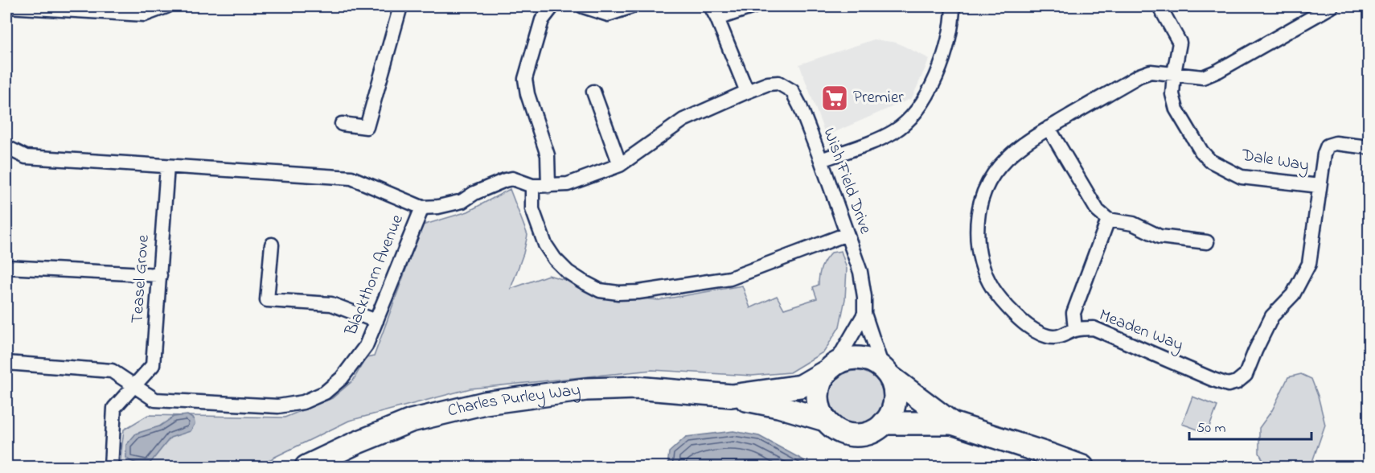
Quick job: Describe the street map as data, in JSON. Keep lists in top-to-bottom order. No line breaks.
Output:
{"streets":{"main road":["Charles Purley Way"],"street":["Dale Way","Wish Field Drive","Blackthorn Avenue","Teasel Grove","Meaden Way"]},"crossings":[["Dale Way","Meaden Way"],["Wish Field Drive","Blackthorn Avenue"],["Wish Field Drive","Charles Purley Way"],["Blackthorn Avenue","Teasel Grove"]],"places":{"supermarket":["Premier"]},"scale_bar":"50 m"}
